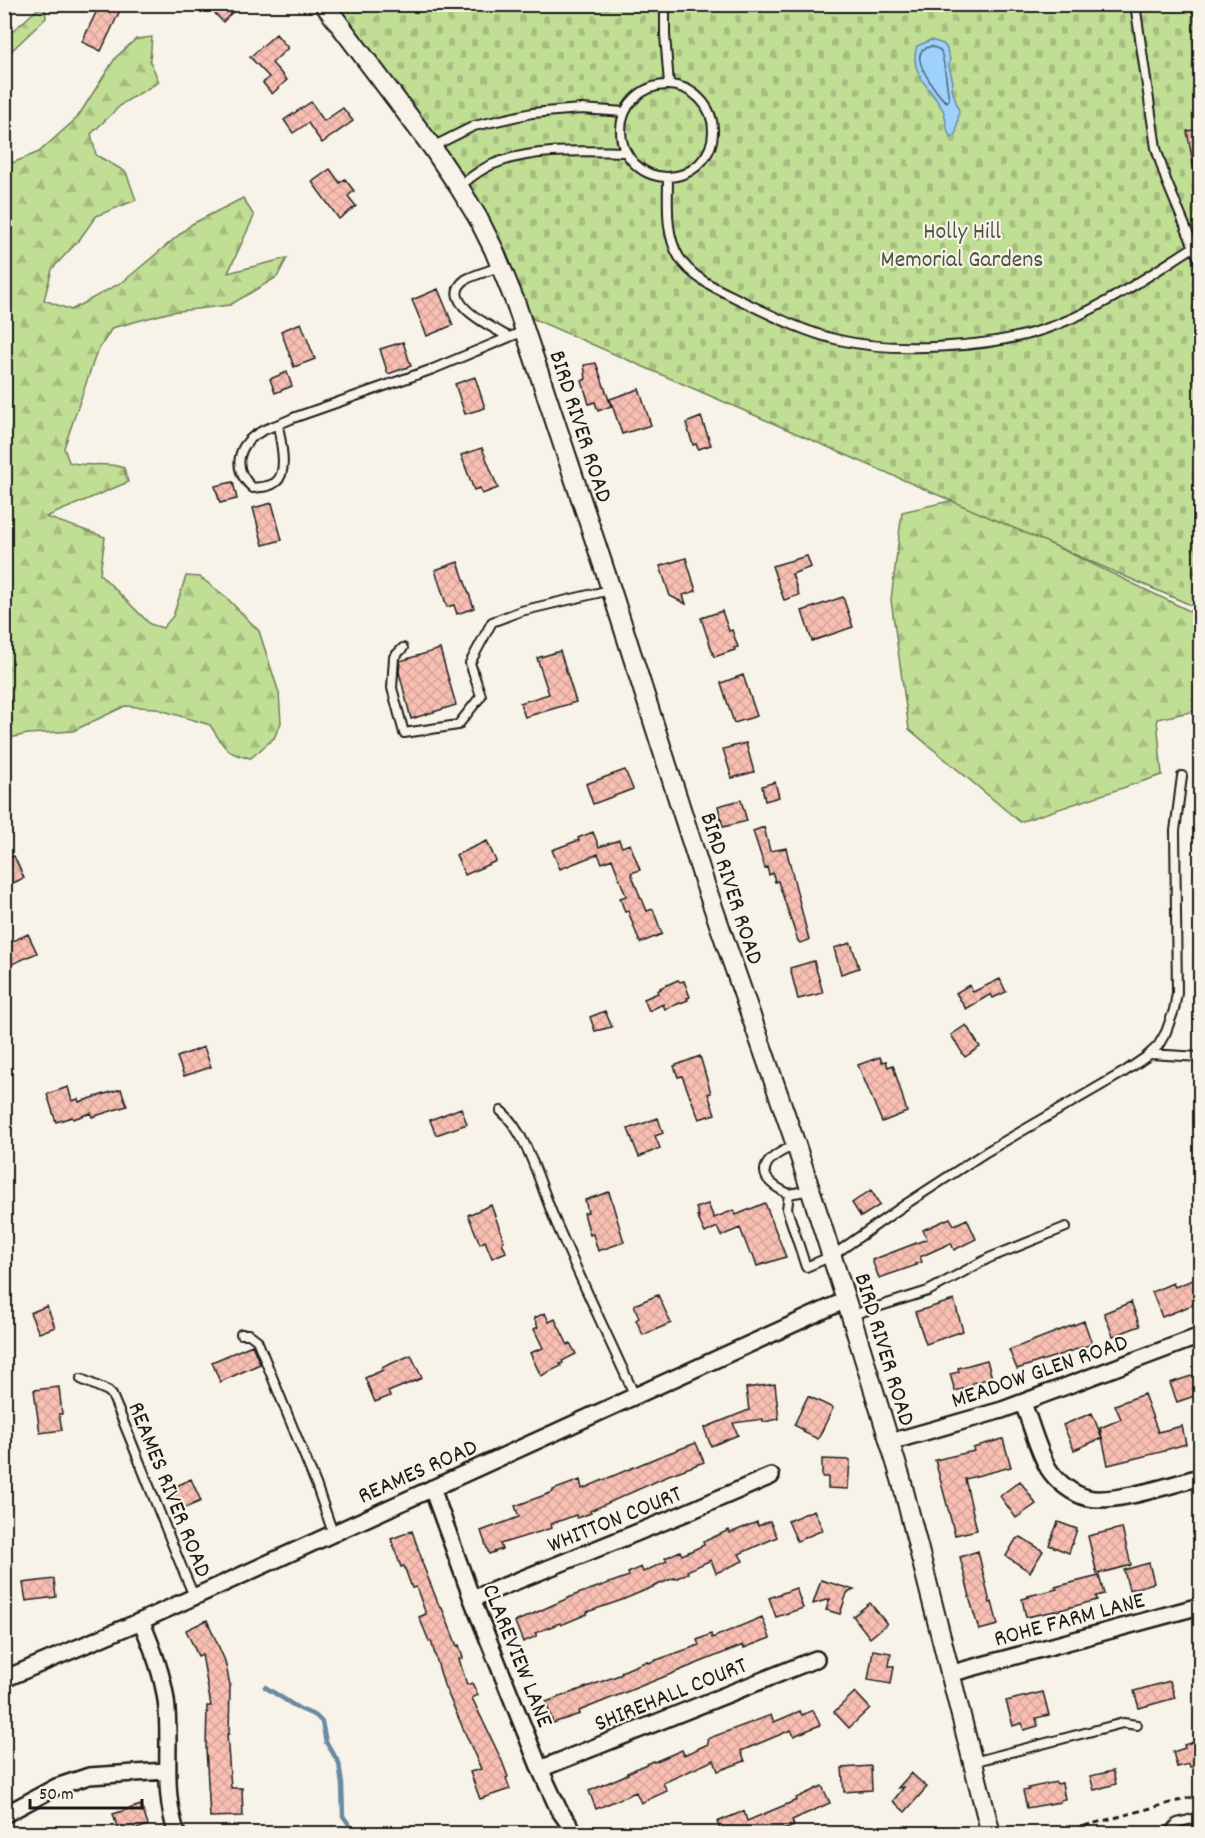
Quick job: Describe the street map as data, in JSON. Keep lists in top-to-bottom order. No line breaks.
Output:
{"streets":{"street":["BIRD RIVER ROAD","MEADOW GLEN ROAD","REAMES ROAD","WHITTON COURT","ROHE FARM LANE","CLAREVIEW LANE","SHIREHALL COURT"],"lane":["REAMES RIVER ROAD"]},"crossings":[["BIRD RIVER ROAD","MEADOW GLEN ROAD"],["BIRD RIVER ROAD","REAMES ROAD"],["BIRD RIVER ROAD","ROHE FARM LANE"],["REAMES ROAD","REAMES RIVER ROAD"],["REAMES ROAD","CLAREVIEW LANE"],["WHITTON COURT","CLAREVIEW LANE"],["CLAREVIEW LANE","SHIREHALL COURT"]],"parks":["Holly Hill Memorial Gardens"],"scale_bar":"50 m"}
